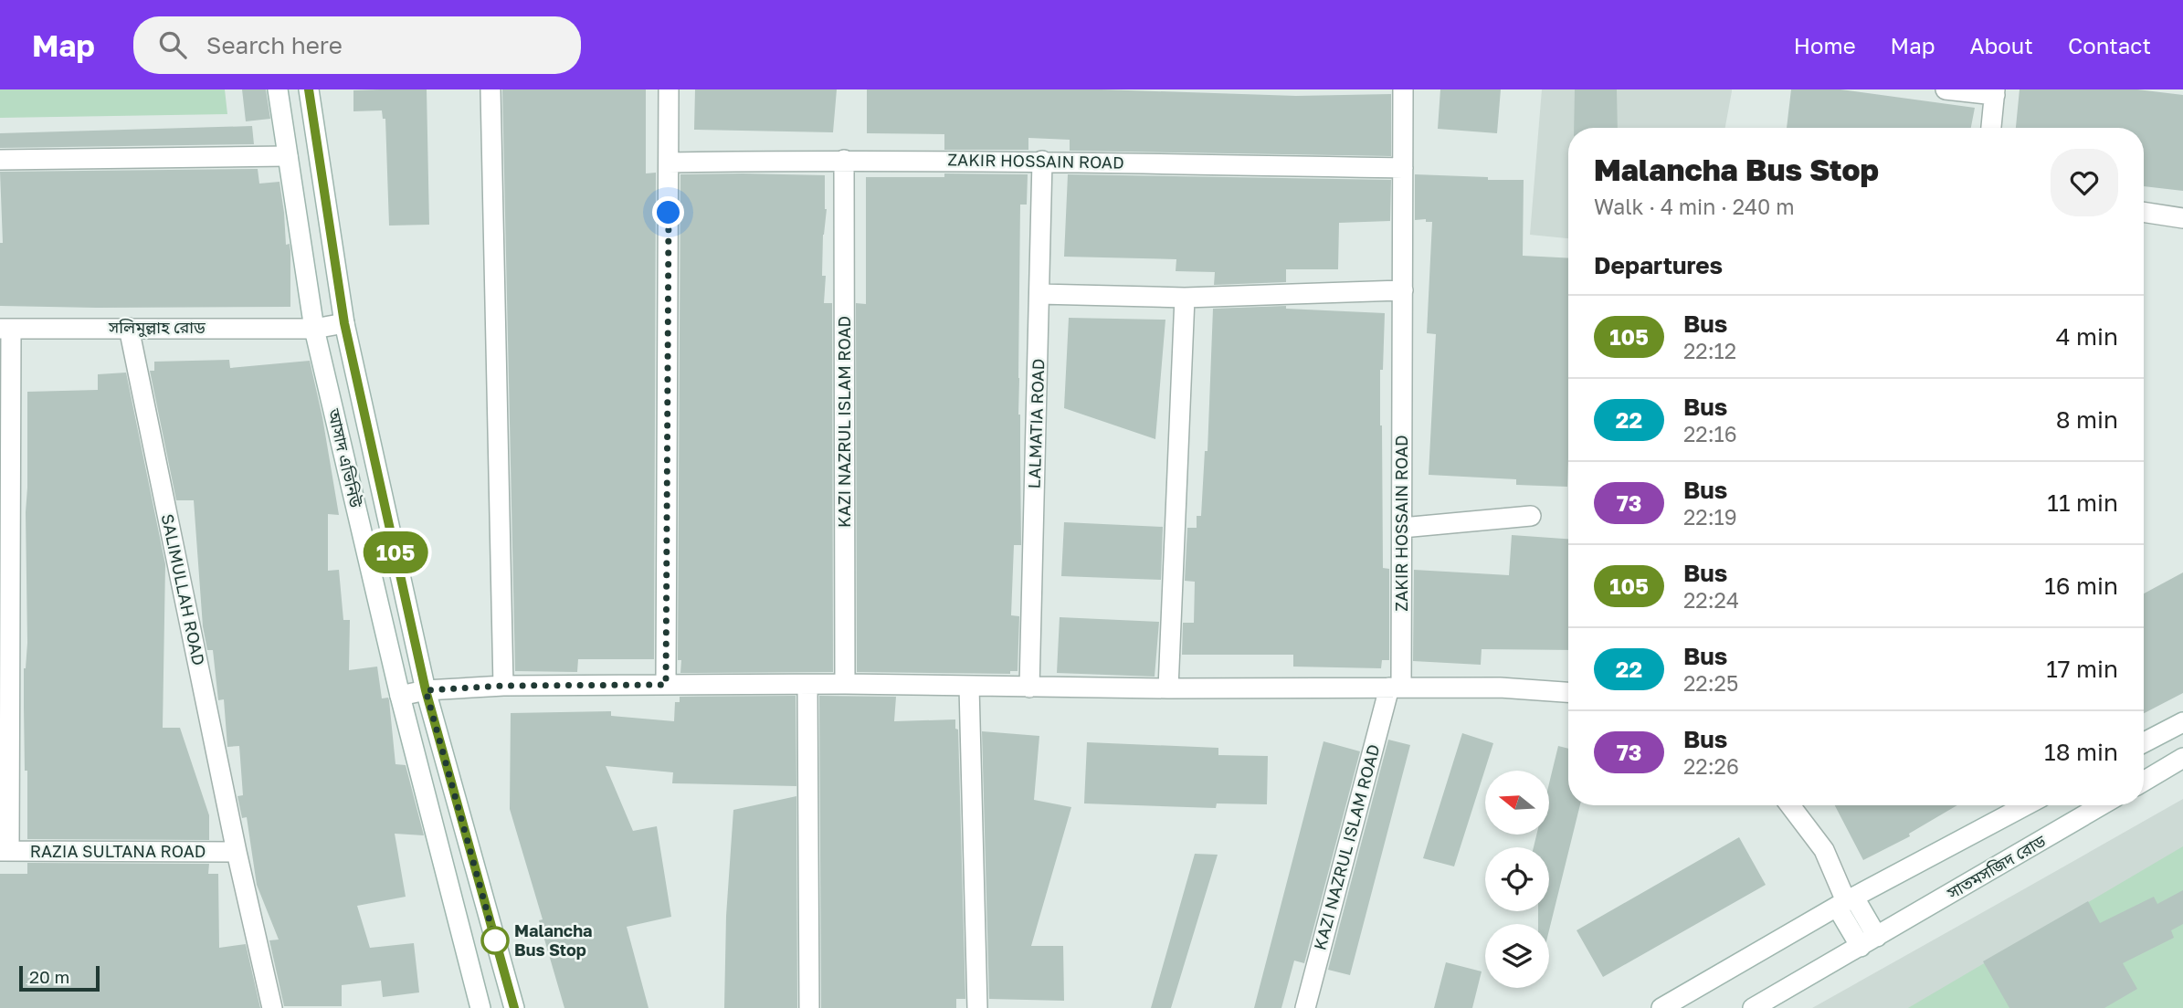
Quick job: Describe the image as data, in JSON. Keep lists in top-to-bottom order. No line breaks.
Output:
{"streets":{"street":["ZAKIR HOSSAIN ROAD","সলিমুল্লাহ রোড","KAZI NAZRUL ISLAM ROAD","LALMATIA ROAD","আসাদ এভিনিউ","SALIMULLAH ROAD","RAZIA SULTANA ROAD","সাতমসজিদ রোড"]},"crossings":[["ZAKIR HOSSAIN ROAD","KAZI NAZRUL ISLAM ROAD"],["ZAKIR HOSSAIN ROAD","LALMATIA ROAD"],["সলিমুল্লাহ রোড","আসাদ এভিনিউ"],["সলিমুল্লাহ রোড","SALIMULLAH ROAD"],["SALIMULLAH ROAD","RAZIA SULTANA ROAD"]],"places":["Malancha Bus Stop"],"lines":["bus line 105"],"scale_bar":"20 m","north":"left","page":{"header":"Map","search":"Search here","nav":["Home","Map","About","Contact"],"on_map":"105","heading":[["Malancha Bus Stop","Walk · 4 min · 240 m"],"Departures"],"list":[{"mark":"105","name":"Bus","note":"22:12","value":"4 min"},{"mark":"22","name":"Bus","note":"22:16","value":"8 min"},{"mark":"73","name":"Bus","note":"22:19","value":"11 min"},{"mark":"105","name":"Bus","note":"22:24","value":"16 min"},{"mark":"22","name":"Bus","note":"22:25","value":"17 min"},{"mark":"73","name":"Bus","note":"22:26","value":"18 min"}],"scale":"20 m"}}
